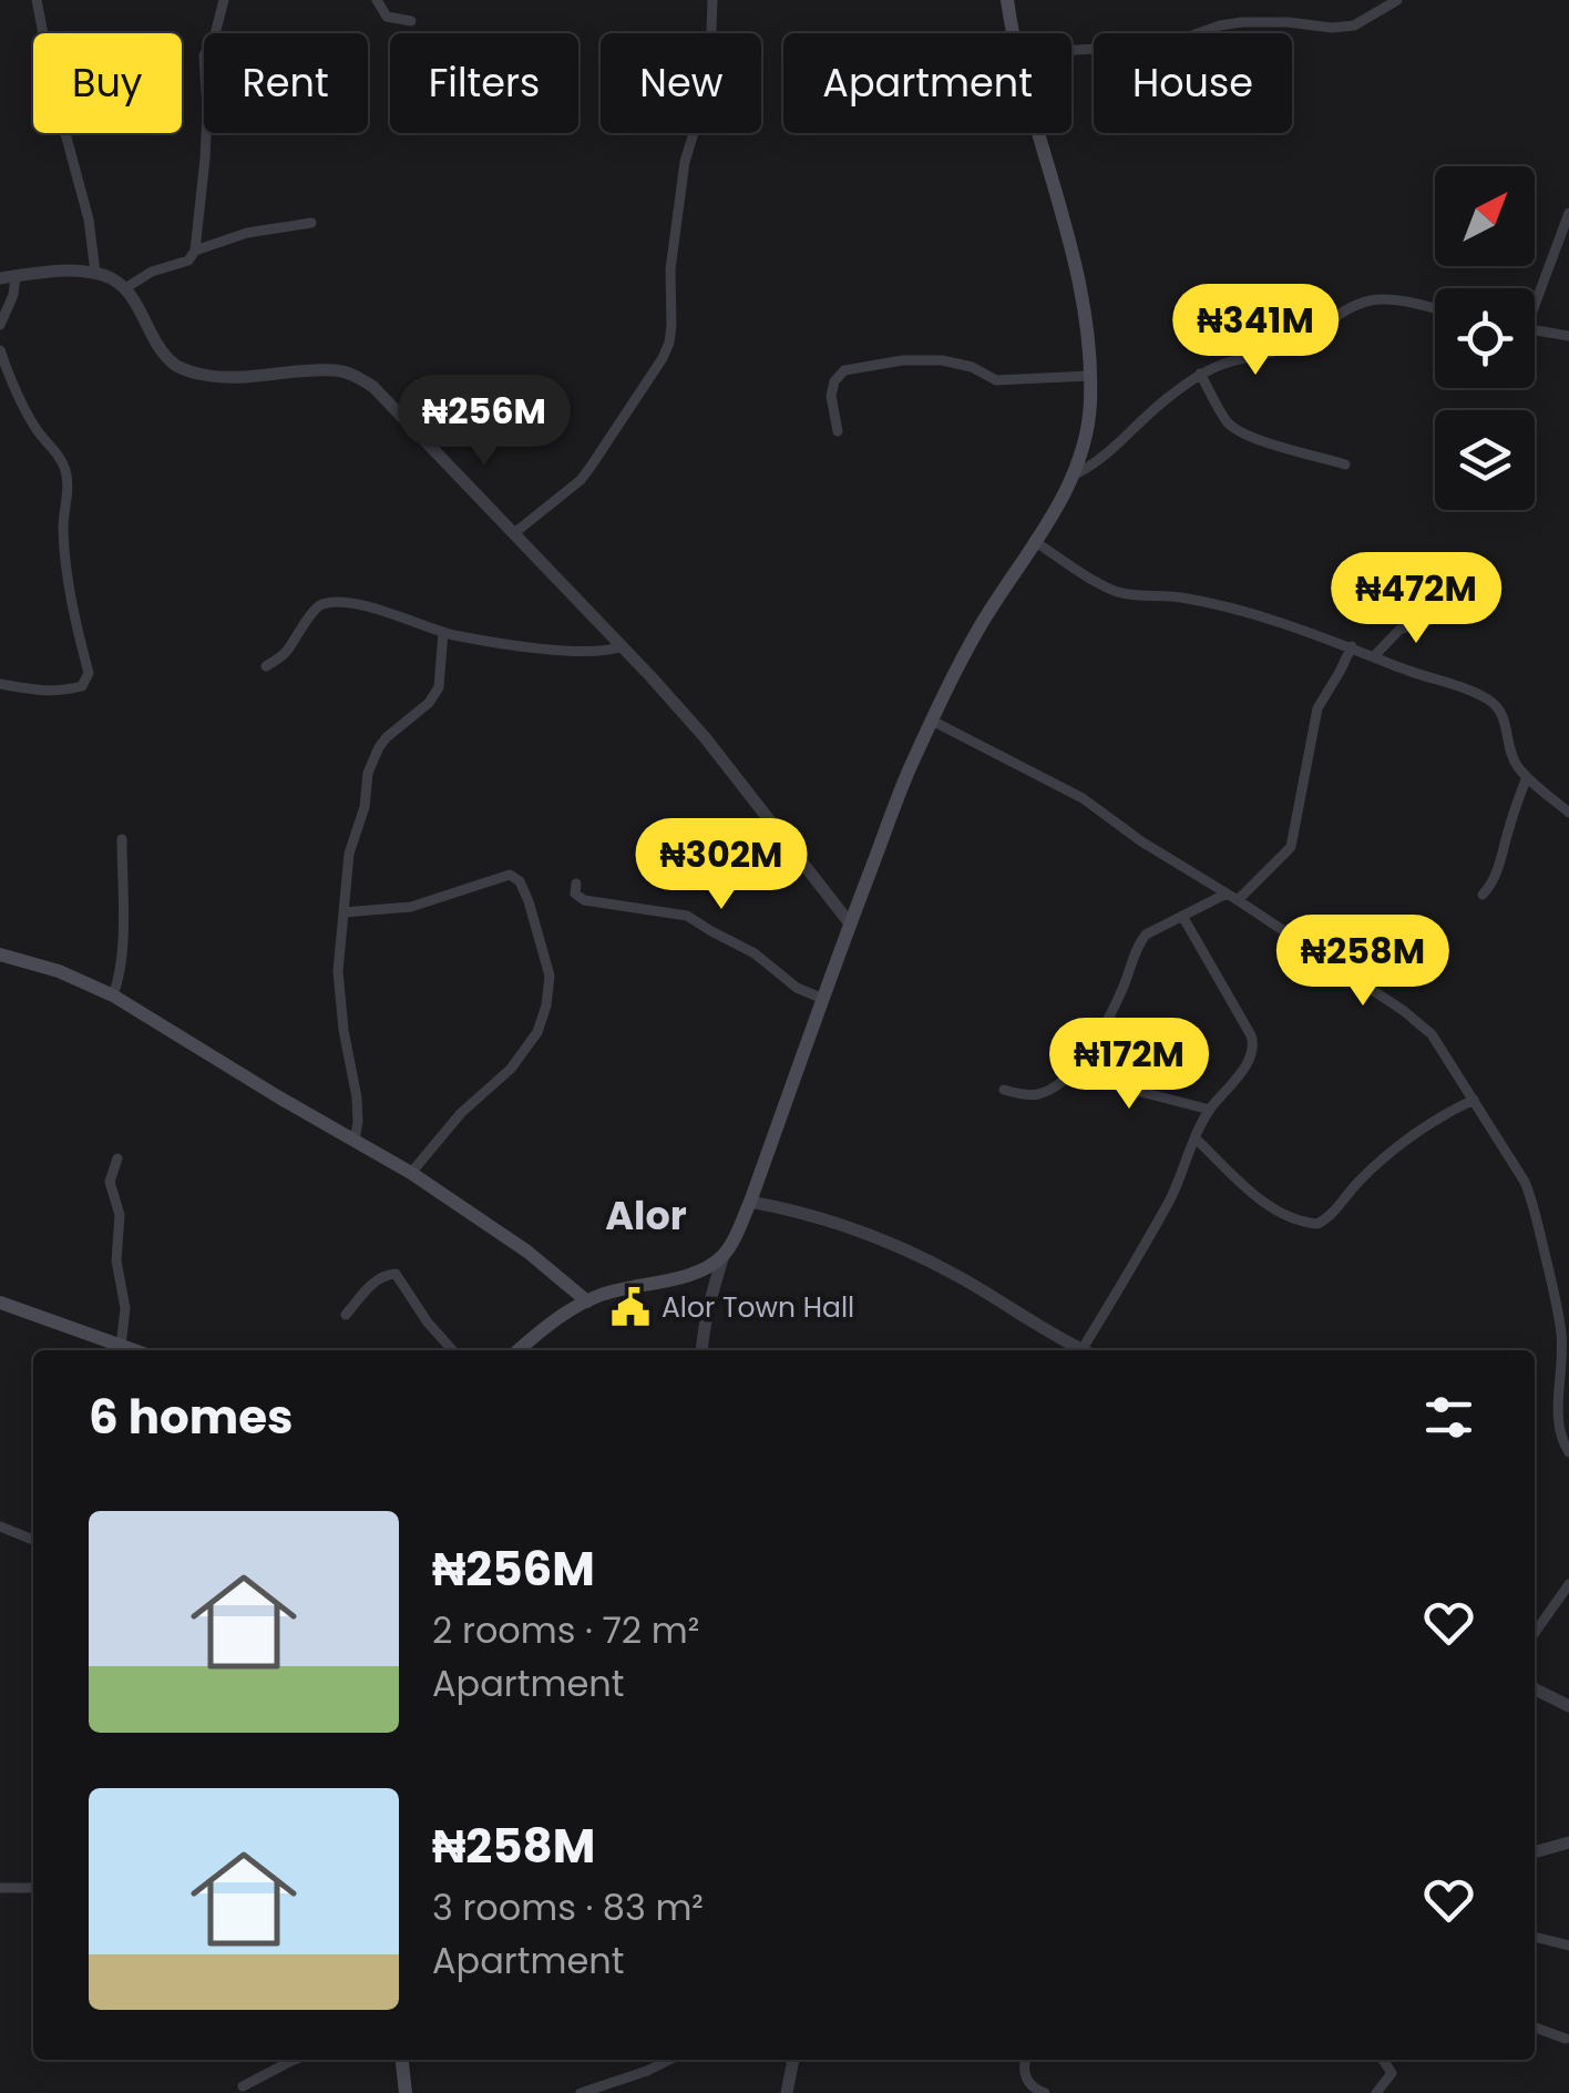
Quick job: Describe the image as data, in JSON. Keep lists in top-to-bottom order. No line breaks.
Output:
{"districts":["Alor"],"places":{"public building":["Alor Town Hall"]},"north":"top right","page":{"chip":["Buy","Rent","Filters","New","Apartment","House"],"price":["₦341M","₦256M","₦472M","₦302M","₦258M","₦172M"],"heading":"6 homes","list":[{"name":"₦256M","note":"2 rooms · 72 m² · Apartment"},{"name":"₦258M","note":"3 rooms · 83 m² · Apartment"}]}}
